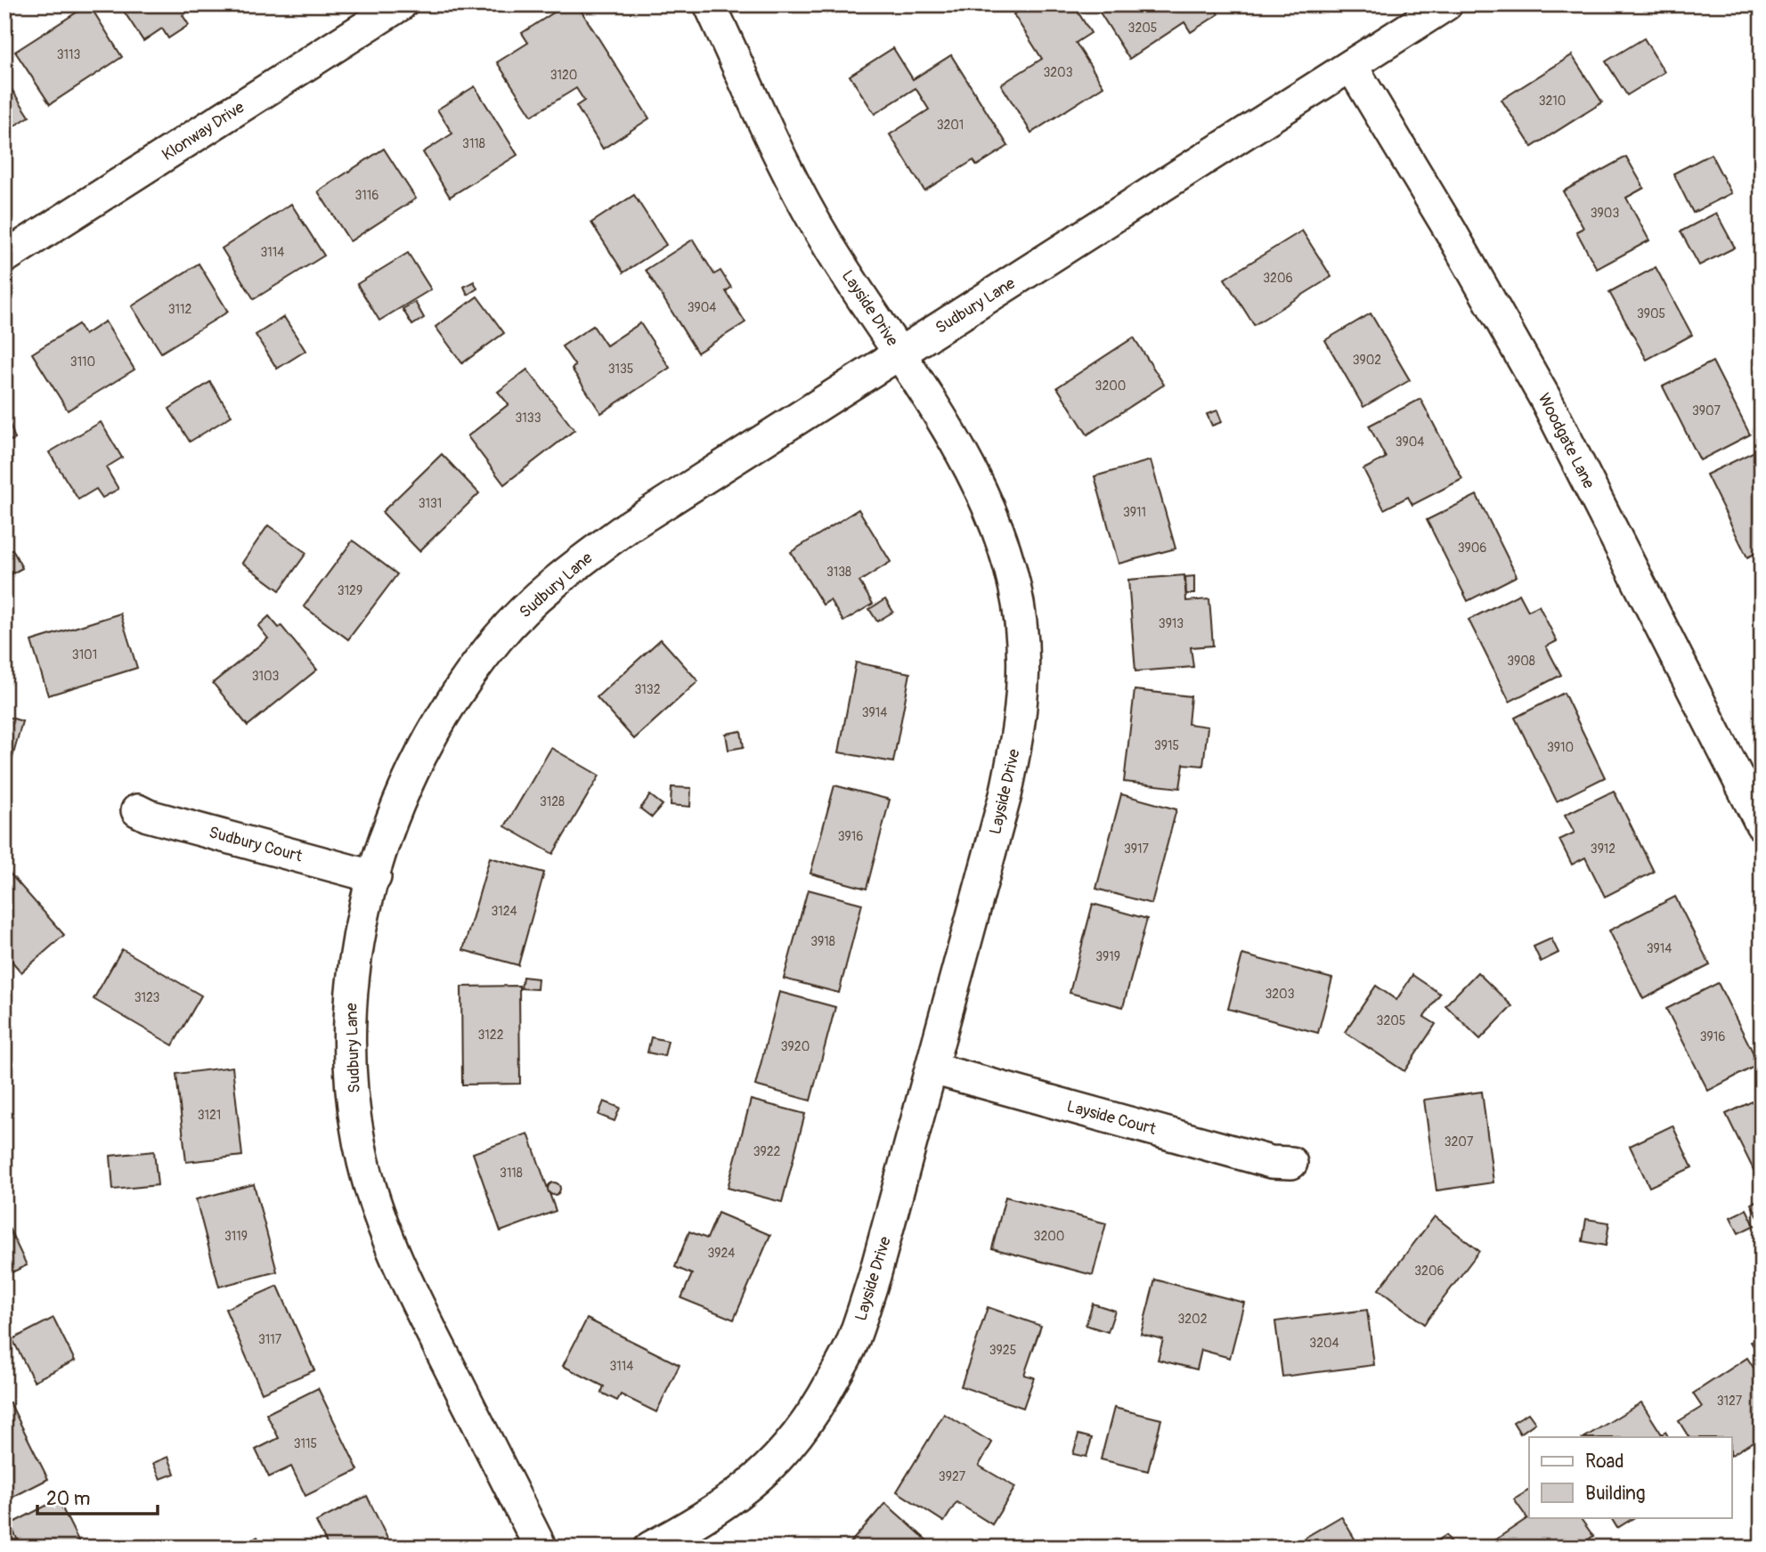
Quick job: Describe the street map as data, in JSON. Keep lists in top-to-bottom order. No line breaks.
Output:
{"streets":{"street":["Klonway Drive","Sudbury Lane","Layside Drive","Woodgate Lane","Sudbury Court","Layside Court"]},"crossings":[["Sudbury Lane","Layside Drive"],["Sudbury Lane","Woodgate Lane"],["Sudbury Lane","Sudbury Court"],["Layside Drive","Layside Court"]],"house_numbers":["3205","3113","3203","3120","3210","3201","3118","3116","3903","3114","3206","3904","3112","3905","3902","3110","3135","3200","3907","3133","3904","3131","3911","3906","3138","3129","3913","3101","3908","3103","3132","3914","3915","3910","3128","3916","3917","3912","3124","3918","3914","3919","3203","3123","3205","3122","3916","3920","3121","3207","3922","3118","3119","3200","3924","3206","3202","3117","3204","3925","3114","3127","3115","3927"],"legend":["Road","Building"],"scale_bar":"20 m"}
